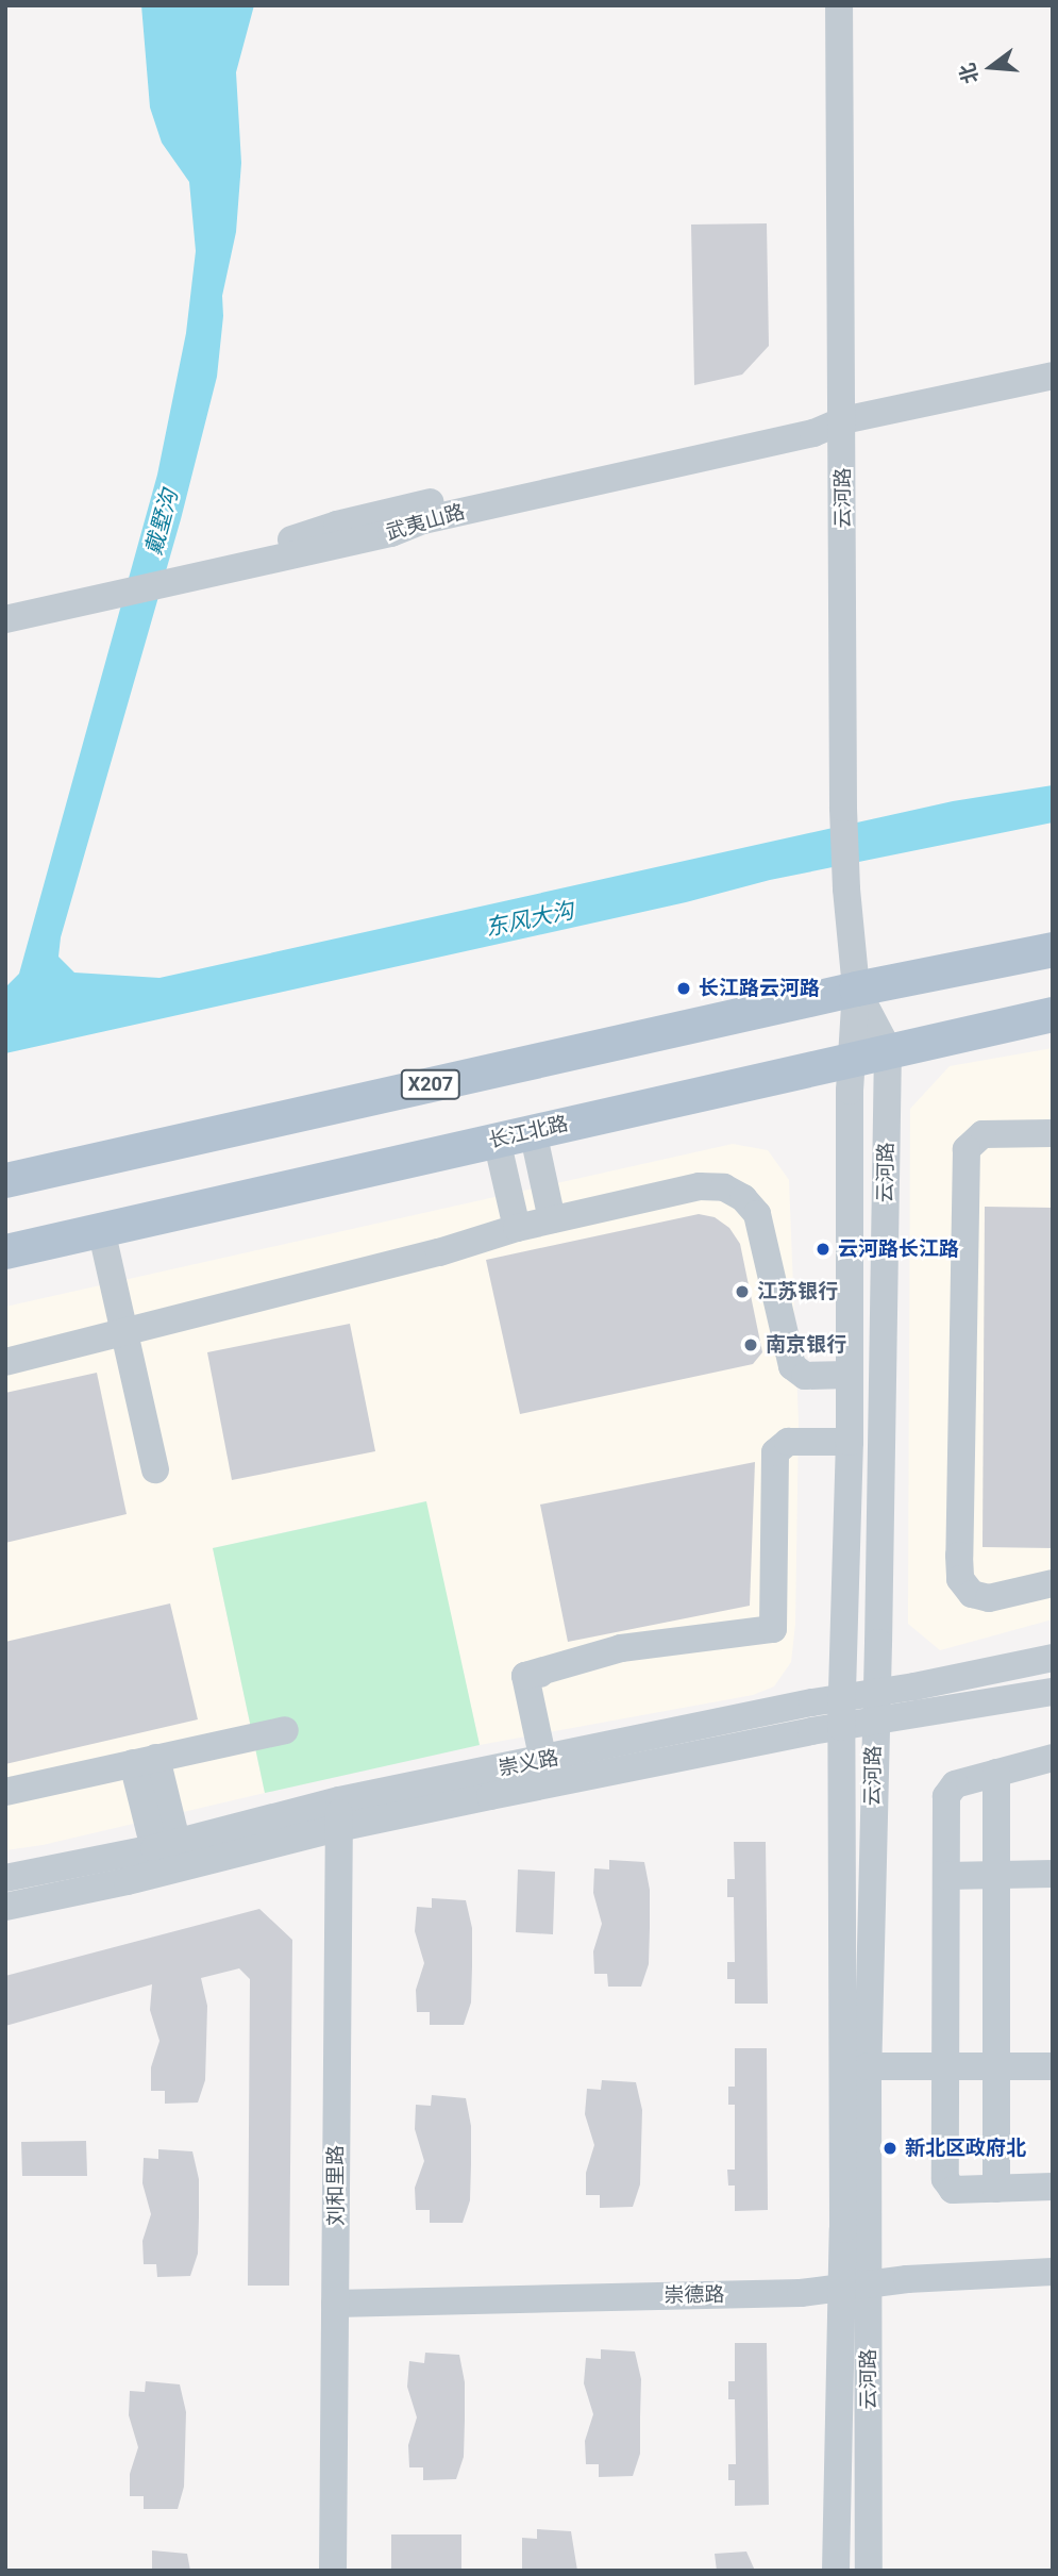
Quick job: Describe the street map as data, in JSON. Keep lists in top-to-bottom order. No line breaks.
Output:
{"streets":{"main road":["X207","长江北路"],"street":["云河路","武夷山路","崇义路","刘和里路","崇德路"]},"crossings":[["云河路","武夷山路"],["云河路","X207"],["云河路","长江北路"],["云河路","崇义路"],["云河路","崇德路"],["崇义路","刘和里路"],["刘和里路","崇德路"]],"water":["戴墅沟","东风大沟"],"places":["长江路云河路","云河路长江路","江苏银行","南京银行","新北区政府北"],"north":"left"}
